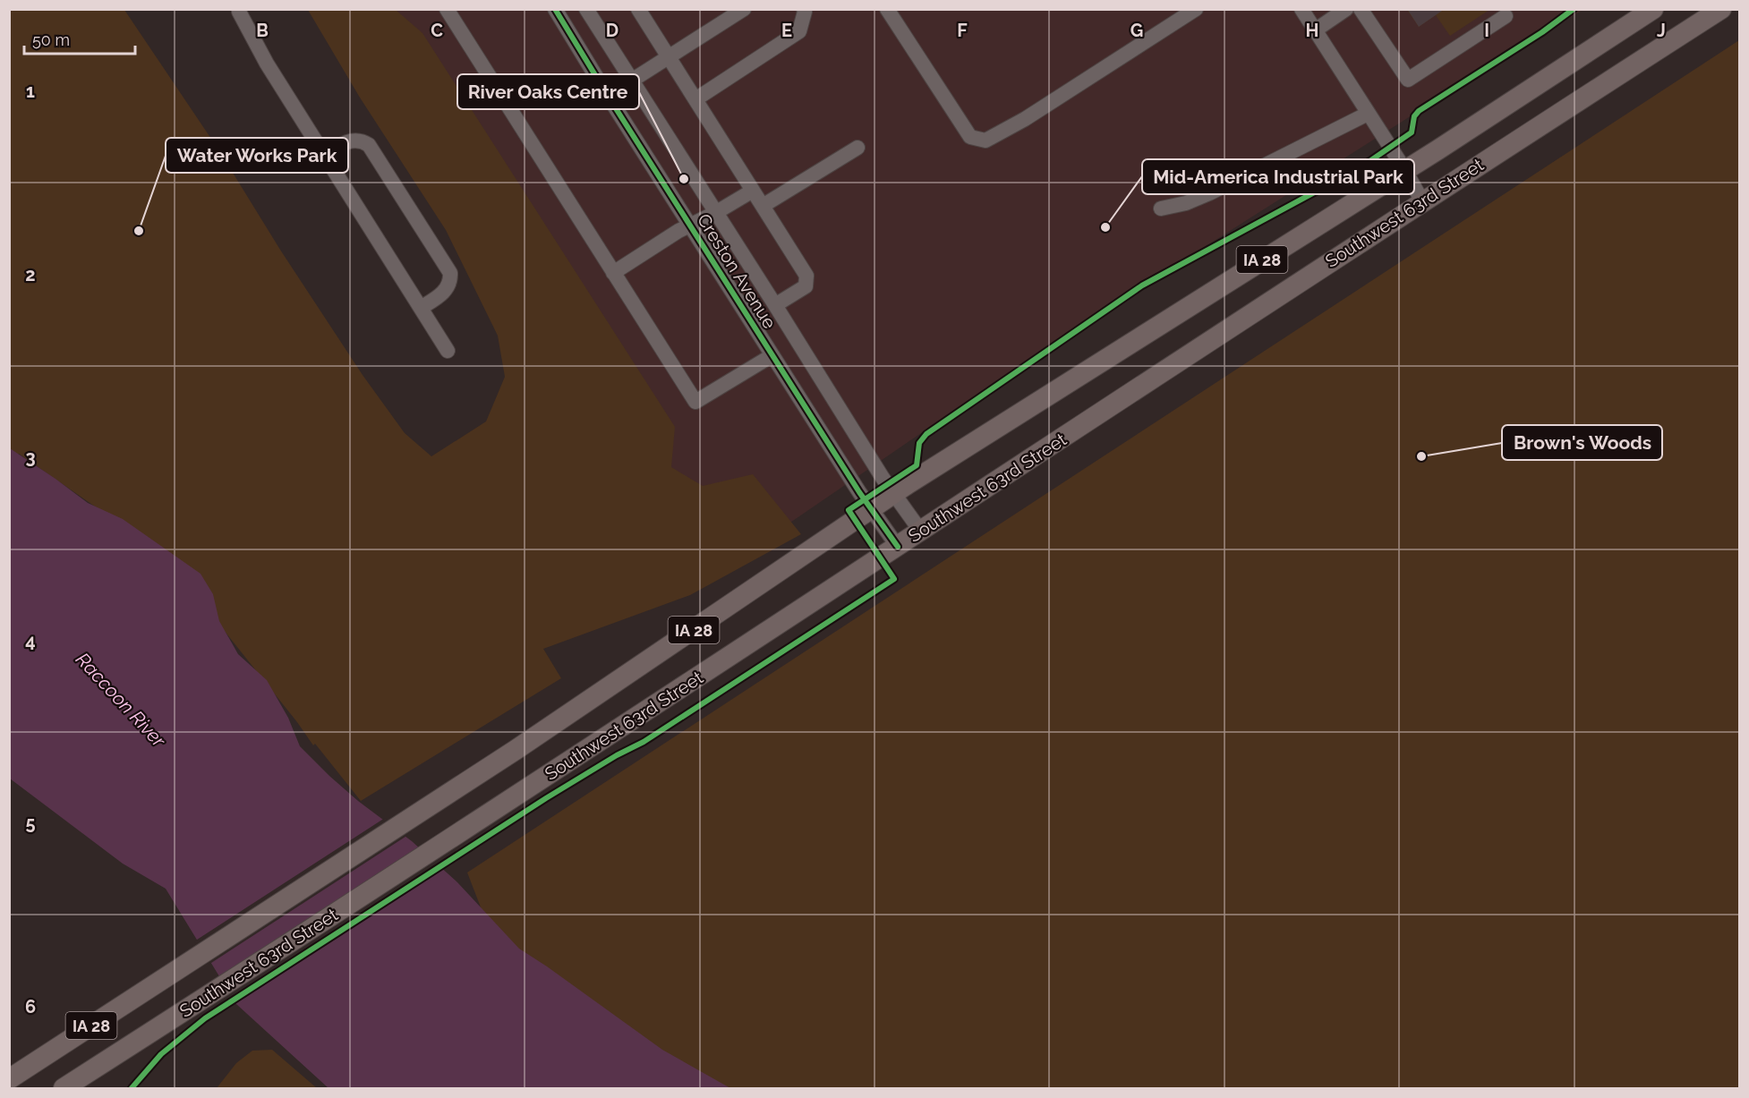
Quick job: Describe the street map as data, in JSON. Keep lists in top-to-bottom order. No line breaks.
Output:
{"streets":{"main road":["Southwest 63rd Street","IA 28"],"street":["Creston Avenue"]},"crossings":[["Southwest 63rd Street","Creston Avenue"]],"water":["Raccoon River"],"places":["River Oaks Centre","Mid-America Industrial Park","Water Works Park","Brown's Woods"],"scale_bar":"50 m","grid":{"columns":["B","C","D","E","F","G","H","I","J"],"rows":["1","2","3","4","5","6"]}}
